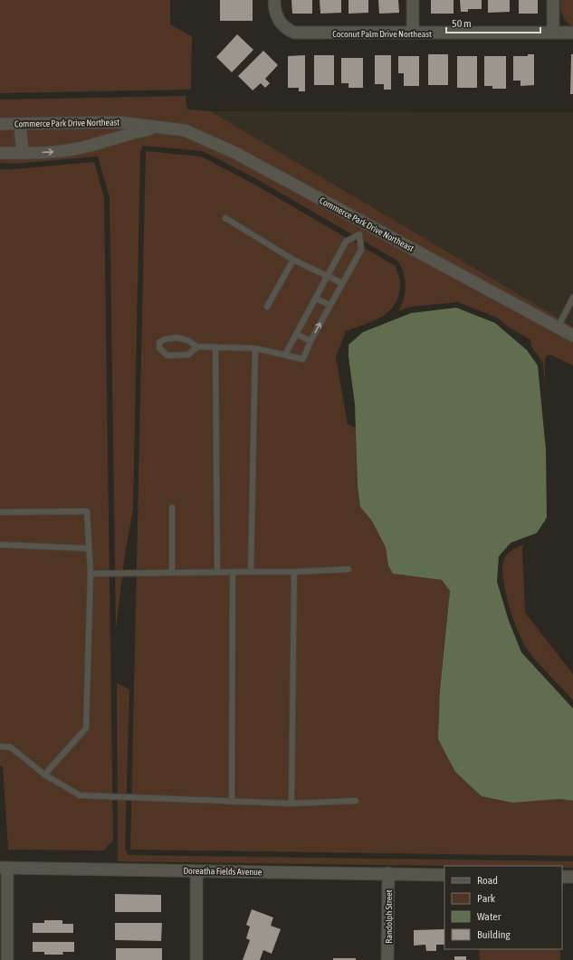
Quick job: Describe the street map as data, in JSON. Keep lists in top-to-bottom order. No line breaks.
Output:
{"streets":{"street":["Coconut Palm Drive Northeast","Commerce Park Drive Northeast","Doreatha Fields Avenue","Randolph Street"]},"crossings":[["Doreatha Fields Avenue","Randolph Street"]],"legend":["Road","Park","Water","Building"],"scale_bar":"50 m"}
